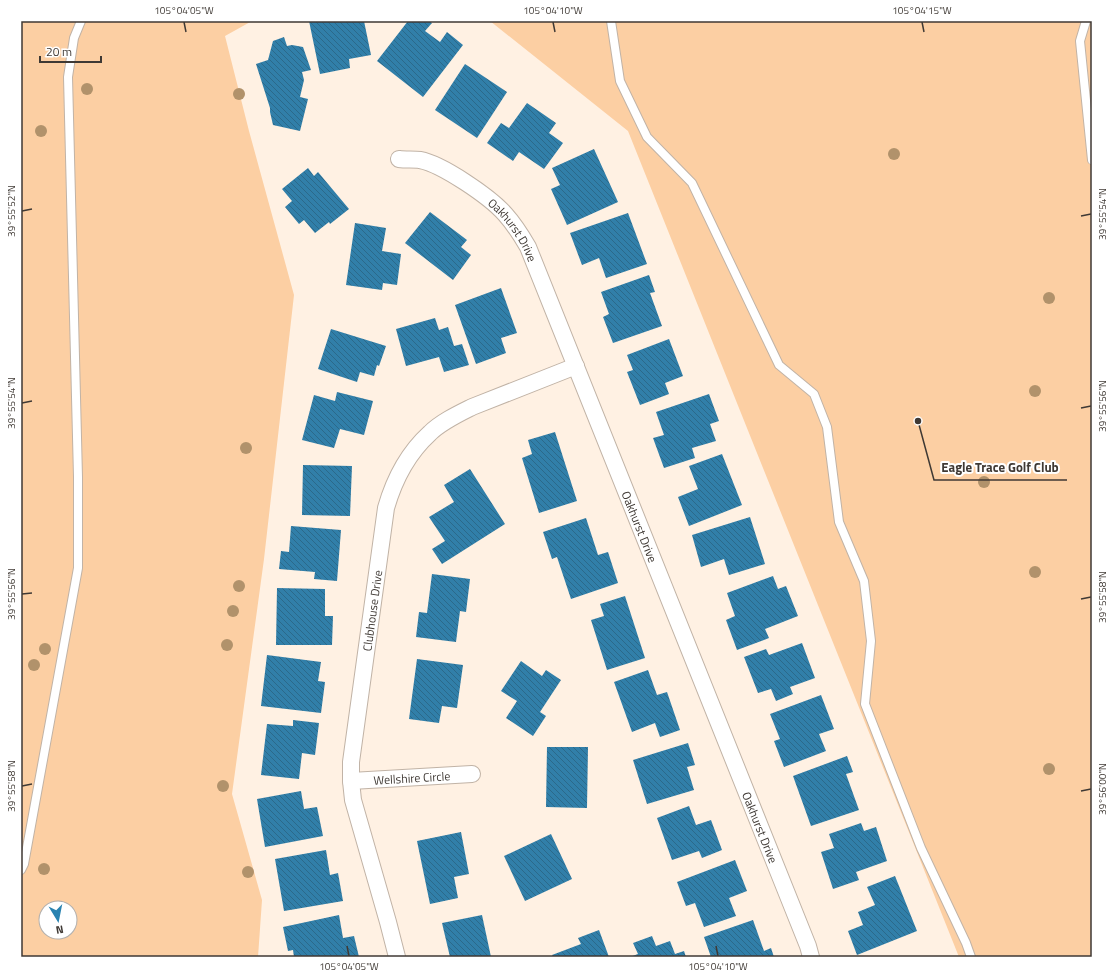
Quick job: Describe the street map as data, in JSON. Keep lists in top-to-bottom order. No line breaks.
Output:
{"streets":{"street":["Oakhurst Drive","Clubhouse Drive","Wellshire Circle"]},"crossings":[["Oakhurst Drive","Clubhouse Drive"],["Clubhouse Drive","Wellshire Circle"]],"places":["Eagle Trace Golf Club"],"scale_bar":"20 m","north":"bottom","coordinates":["105°04'05\"W","105°04'10\"W","105°04'15\"W","39°55'52\"N","39°55'54\"N","39°55'56\"N","39°55'58\"N","39°56'00\"N"]}
